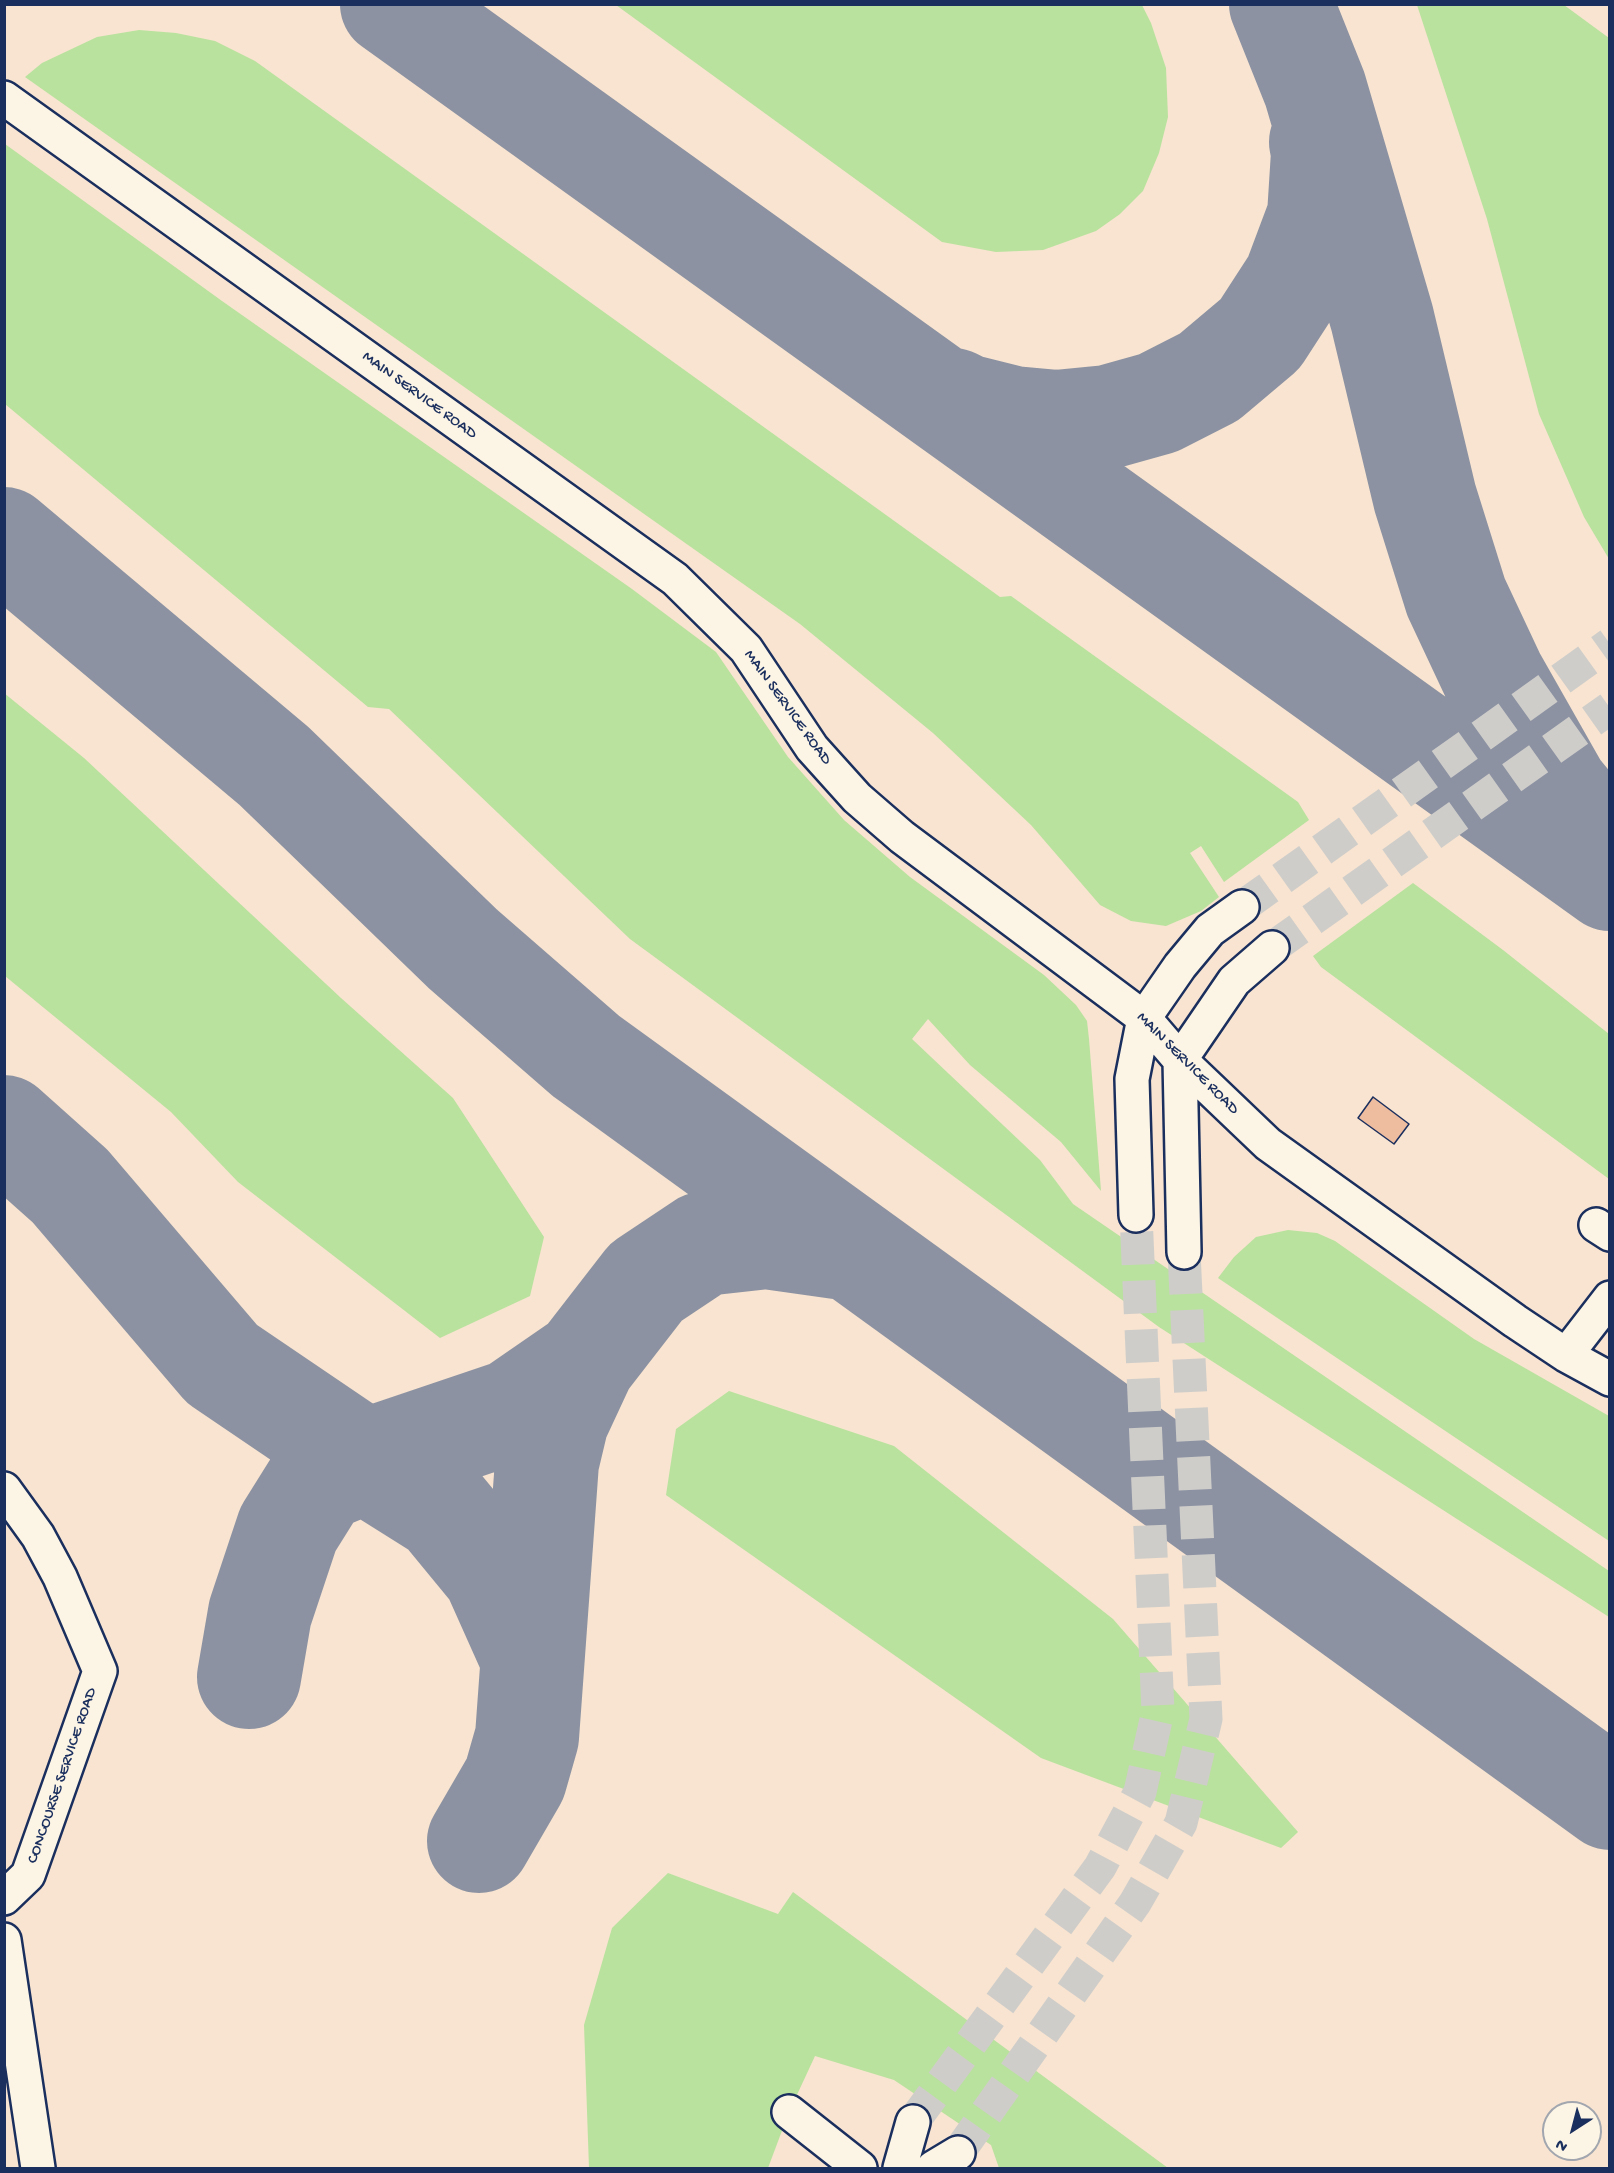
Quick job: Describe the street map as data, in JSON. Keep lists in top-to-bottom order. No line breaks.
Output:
{"streets":{"lane":["MAIN SERVICE ROAD","CONCOURSE SERVICE ROAD"]},"north":"bottom left"}
